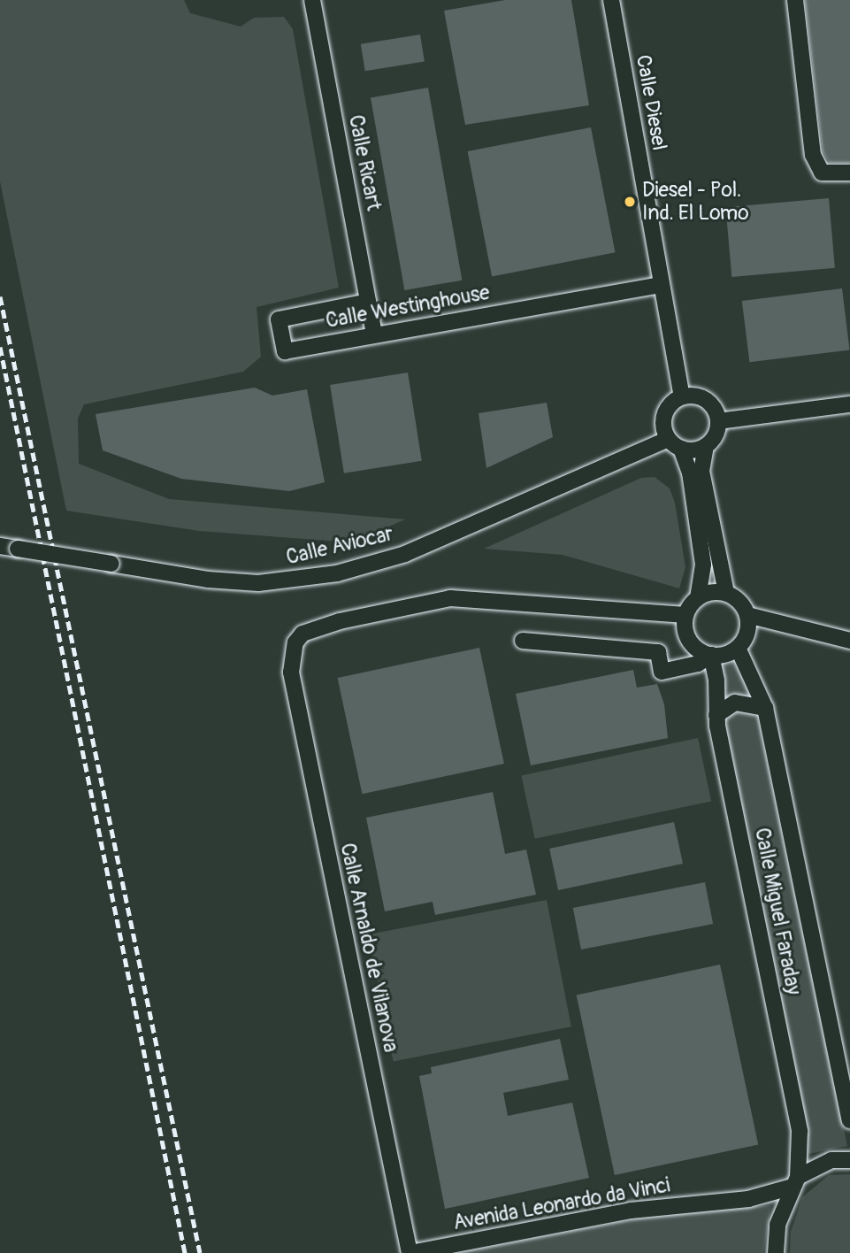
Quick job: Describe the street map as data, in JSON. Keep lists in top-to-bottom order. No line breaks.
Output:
{"streets":{"street":["Calle Diesel","Calle Ricart","Calle Westinghouse","Calle Aviocar","Calle Miguel Faraday","Calle Arnaldo de Vilanova","Avenida Leonardo da Vinci"]},"crossings":[["Calle Diesel","Calle Westinghouse"],["Calle Diesel","Calle Aviocar"],["Calle Ricart","Calle Westinghouse"],["Calle Miguel Faraday","Calle Arnaldo de Vilanova"],["Calle Miguel Faraday","Avenida Leonardo da Vinci"],["Calle Arnaldo de Vilanova","Avenida Leonardo da Vinci"]],"places":["Diesel - Pol. Ind. El Lomo"]}
